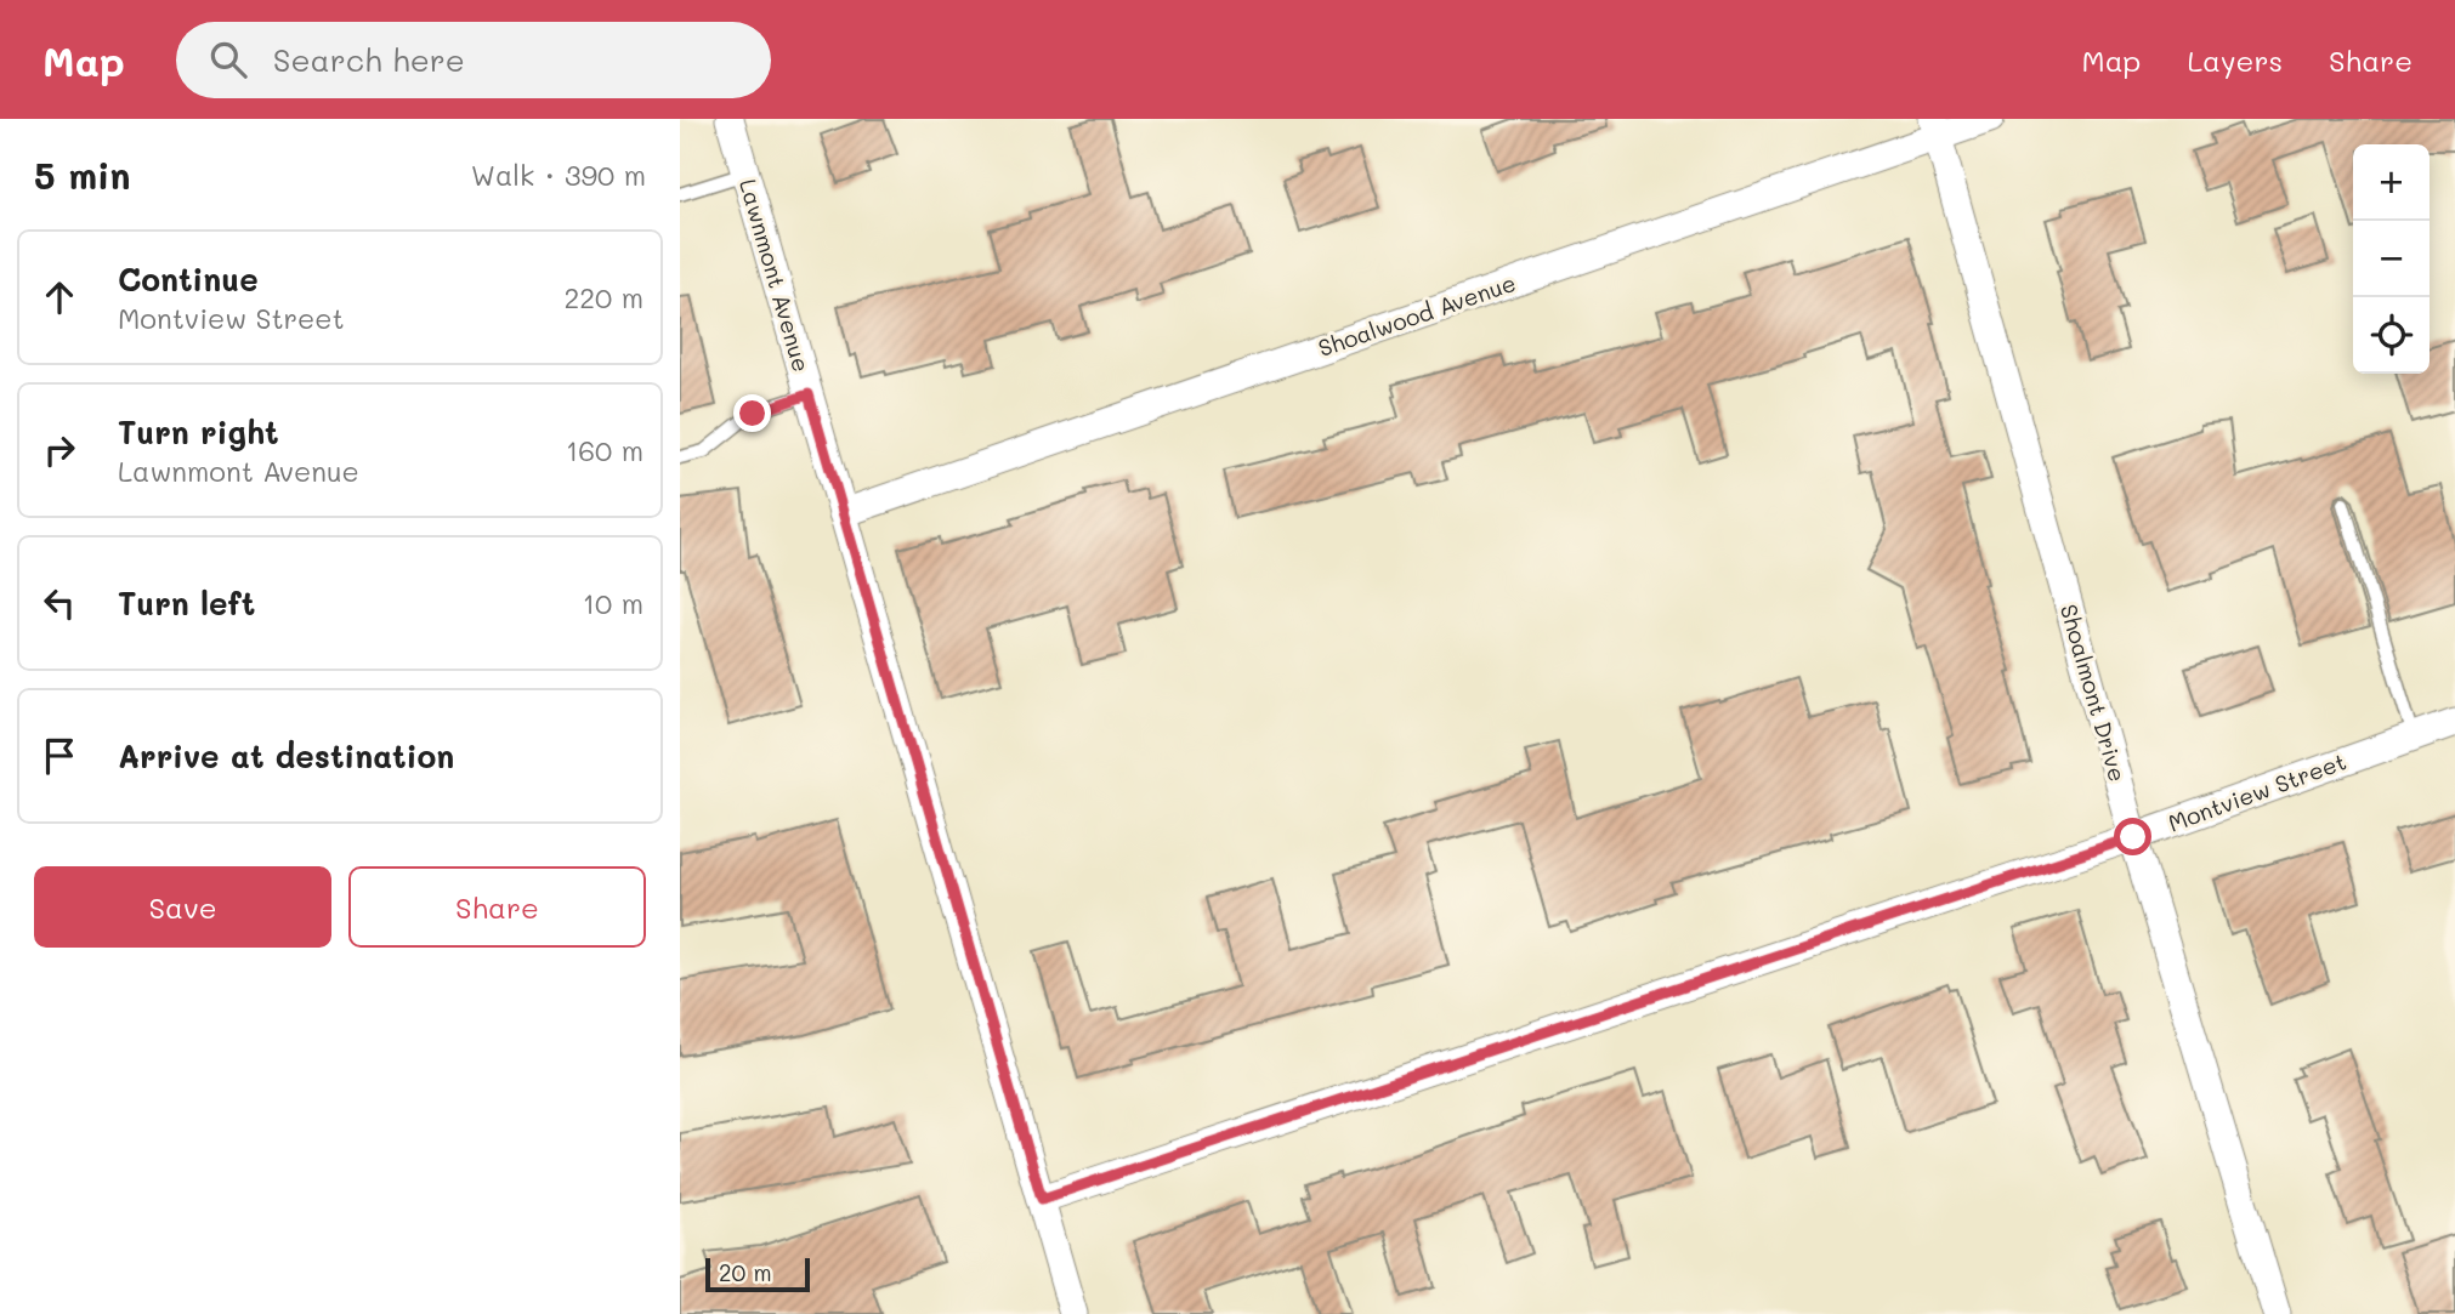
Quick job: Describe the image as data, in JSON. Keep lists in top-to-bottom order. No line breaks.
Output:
{"streets":{"street":["Lawnmont Avenue","Shoalwood Avenue","Shoalmont Drive","Montview Street"]},"crossings":[["Lawnmont Avenue","Shoalwood Avenue"],["Lawnmont Avenue","Montview Street"],["Shoalwood Avenue","Shoalmont Drive"],["Shoalmont Drive","Montview Street"]],"scale_bar":"20 m","page":{"header":"Map","search":"Search here","nav":["Map","Layers","Share"],"heading":["5 min","Walk · 390 m"],"map_buttons":["+","−"],"list":[["Continue","Montview Street","220 m"],["Turn right","Lawnmont Avenue","160 m"],["Turn left","10 m"],"Arrive at destination"],"buttons":["Save","Share"],"scale":"20 m"}}
